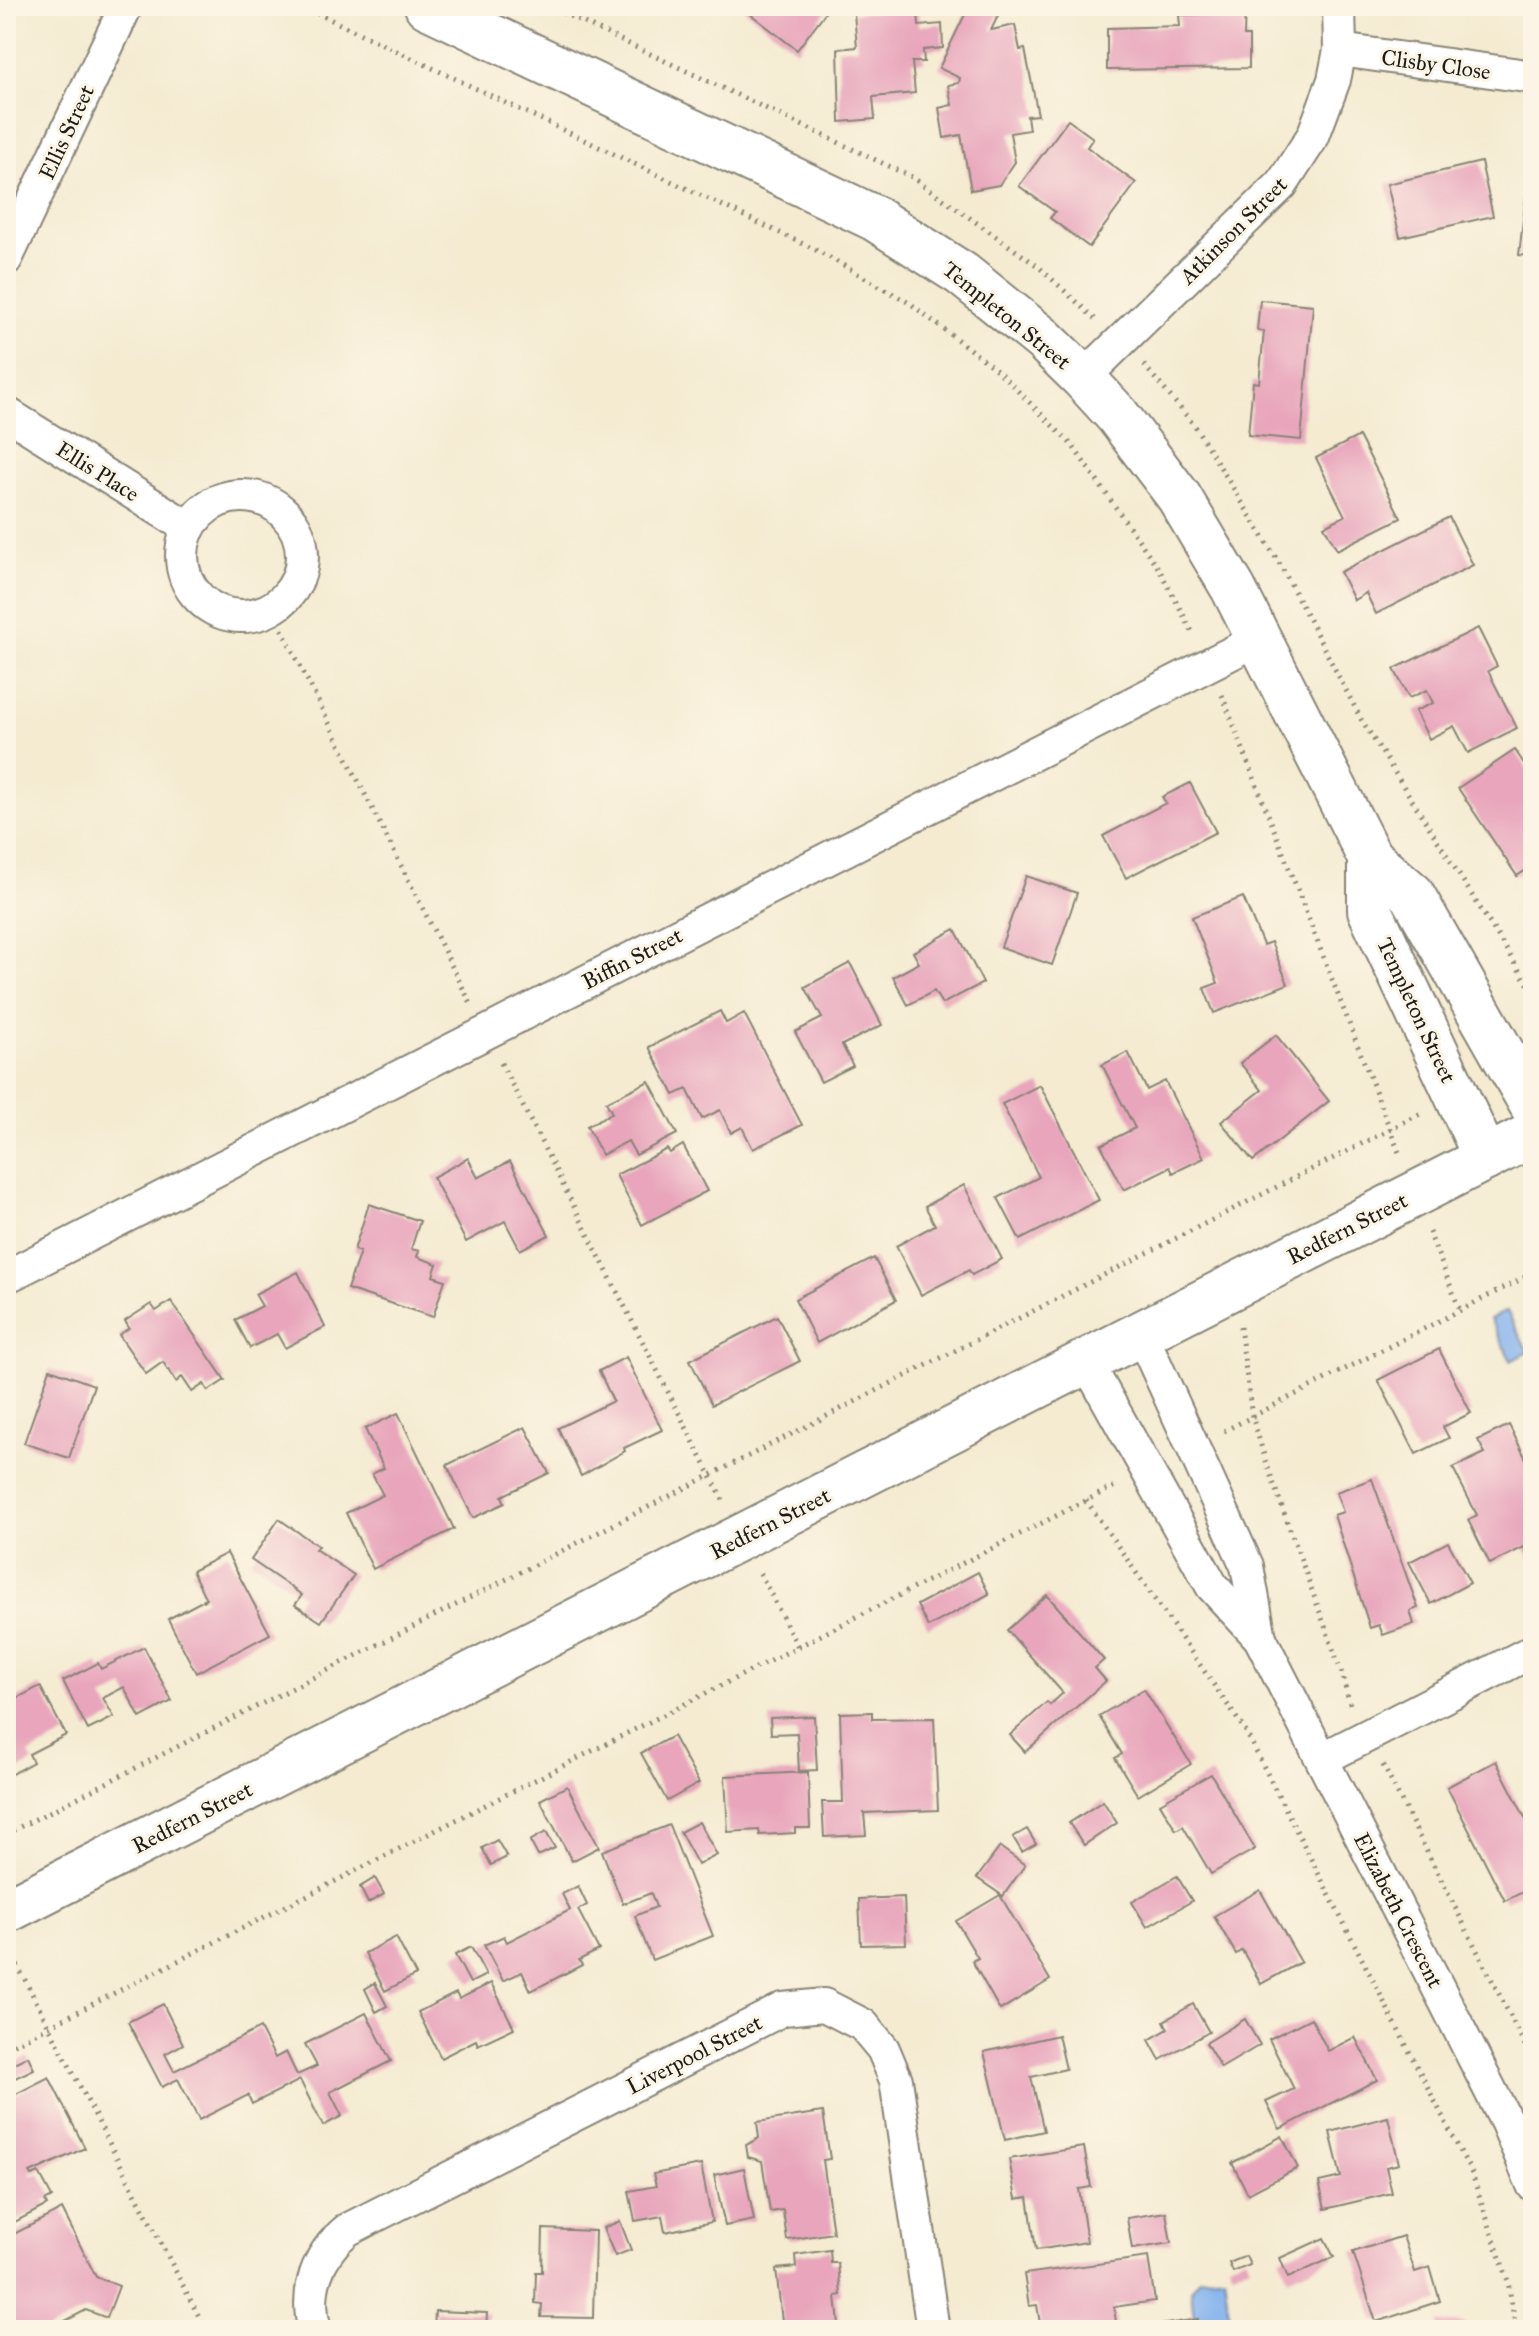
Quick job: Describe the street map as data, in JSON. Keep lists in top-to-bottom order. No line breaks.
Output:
{"streets":{"street":["Clisby Close","Ellis Street","Atkinson Street","Templeton Street","Ellis Place","Biffin Street","Redfern Street","Elizabeth Crescent","Liverpool Street"]},"crossings":[["Clisby Close","Atkinson Street"],["Atkinson Street","Templeton Street"],["Templeton Street","Biffin Street"],["Templeton Street","Redfern Street"],["Redfern Street","Elizabeth Crescent"]]}
